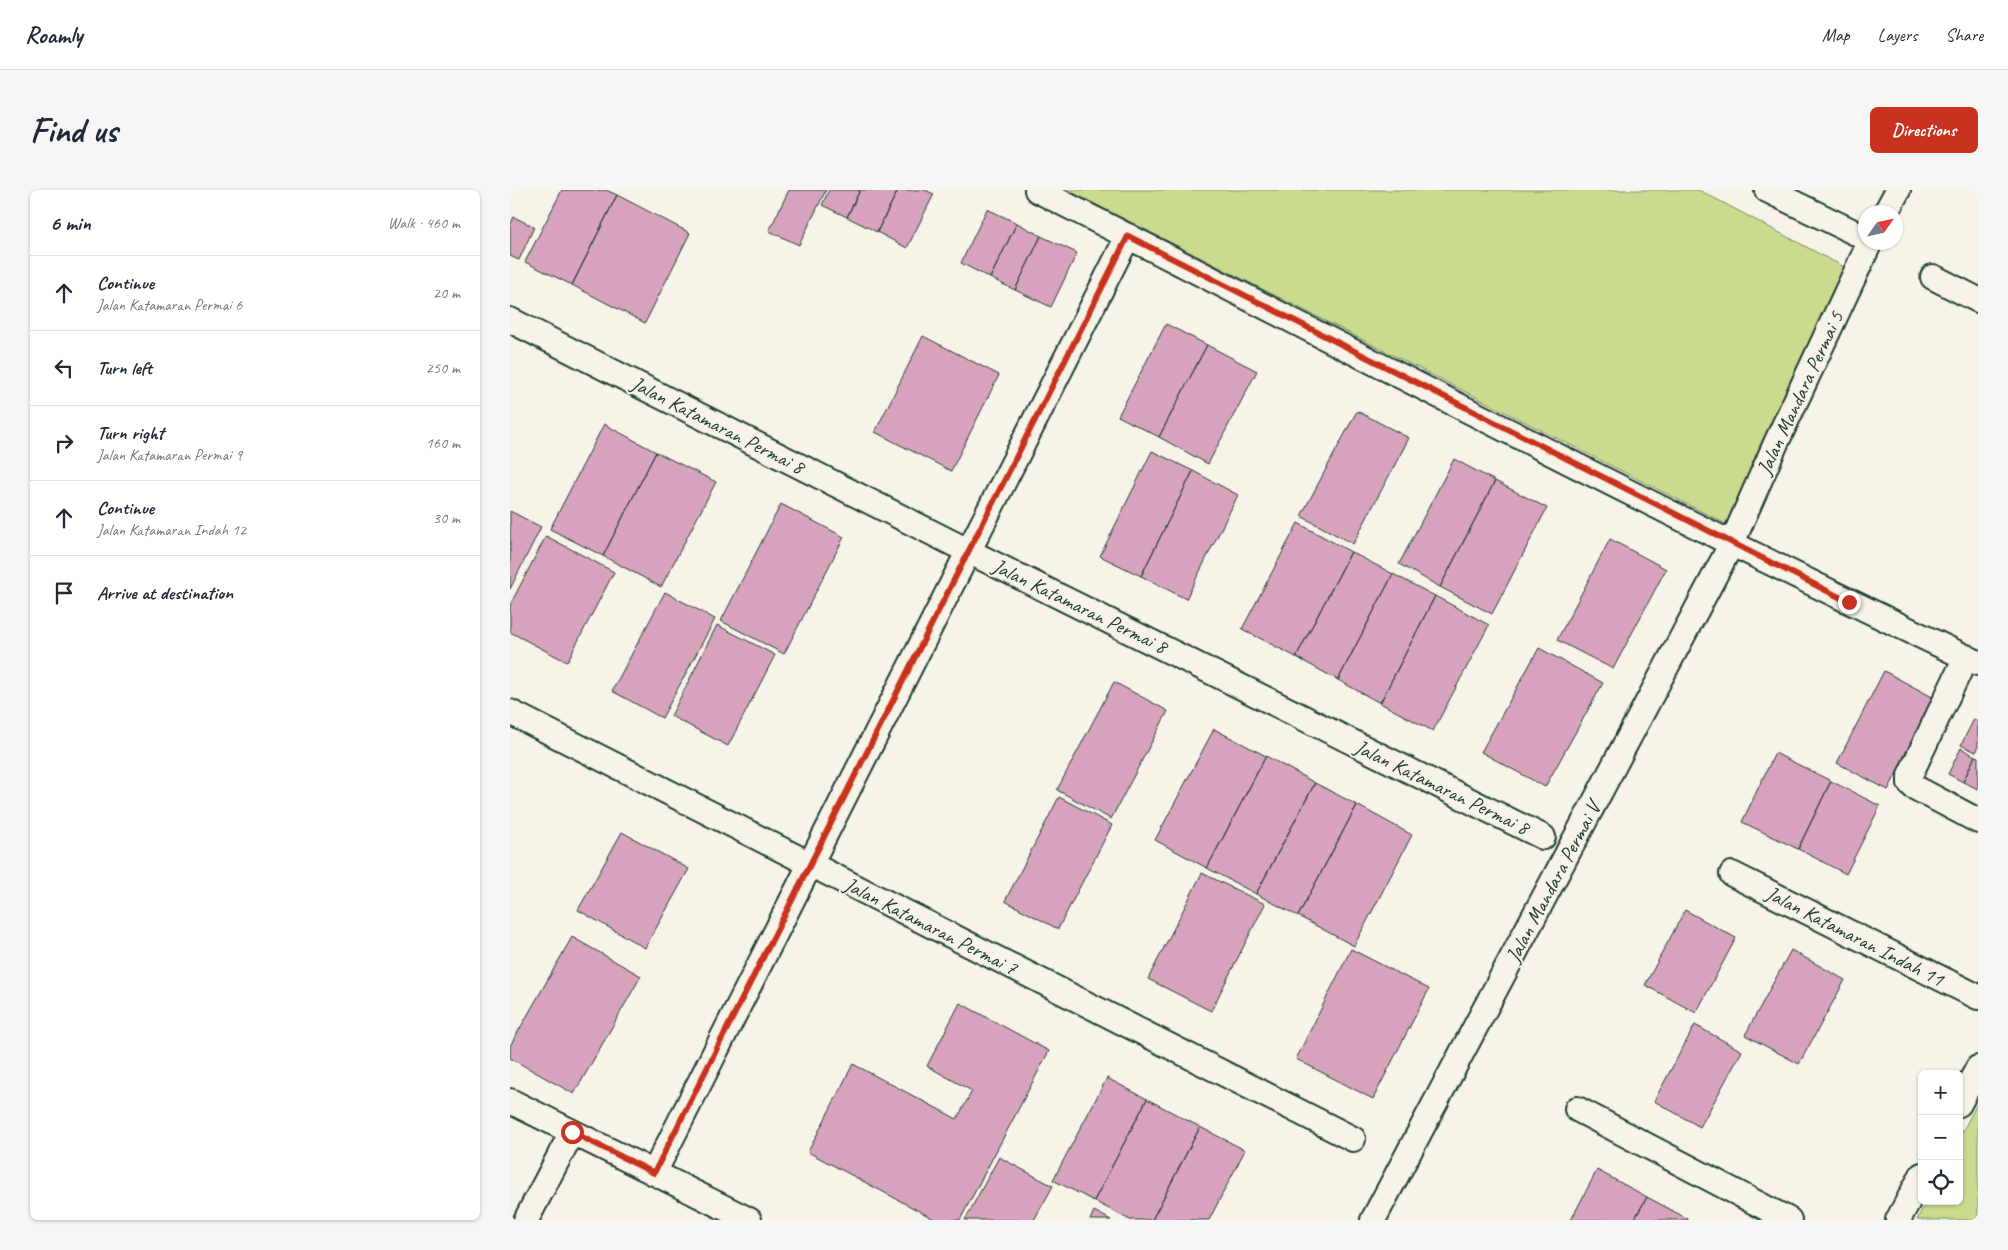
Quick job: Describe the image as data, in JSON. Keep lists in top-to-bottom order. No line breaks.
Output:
{"streets":{"street":["Jalan Mandara Permai 5","Jalan Katamaran Permai 8","Jalan Mandara Permai V","Jalan Katamaran Permai 7","Jalan Katamaran Indah 11"]},"crossings":[["Jalan Mandara Permai 5","Jalan Mandara Permai V"]],"north":"top right","page":{"header":"Roamly","nav":["Map","Layers","Share"],"buttons":"Directions","title":"Find us","heading":["6 min","Walk · 460 m"],"list":[["Continue","Jalan Katamaran Permai 6","20 m"],["Turn left","250 m"],["Turn right","Jalan Katamaran Permai 9","160 m"],["Continue","Jalan Katamaran Indah 12","30 m"],"Arrive at destination"],"map_buttons":["+","−"]}}
